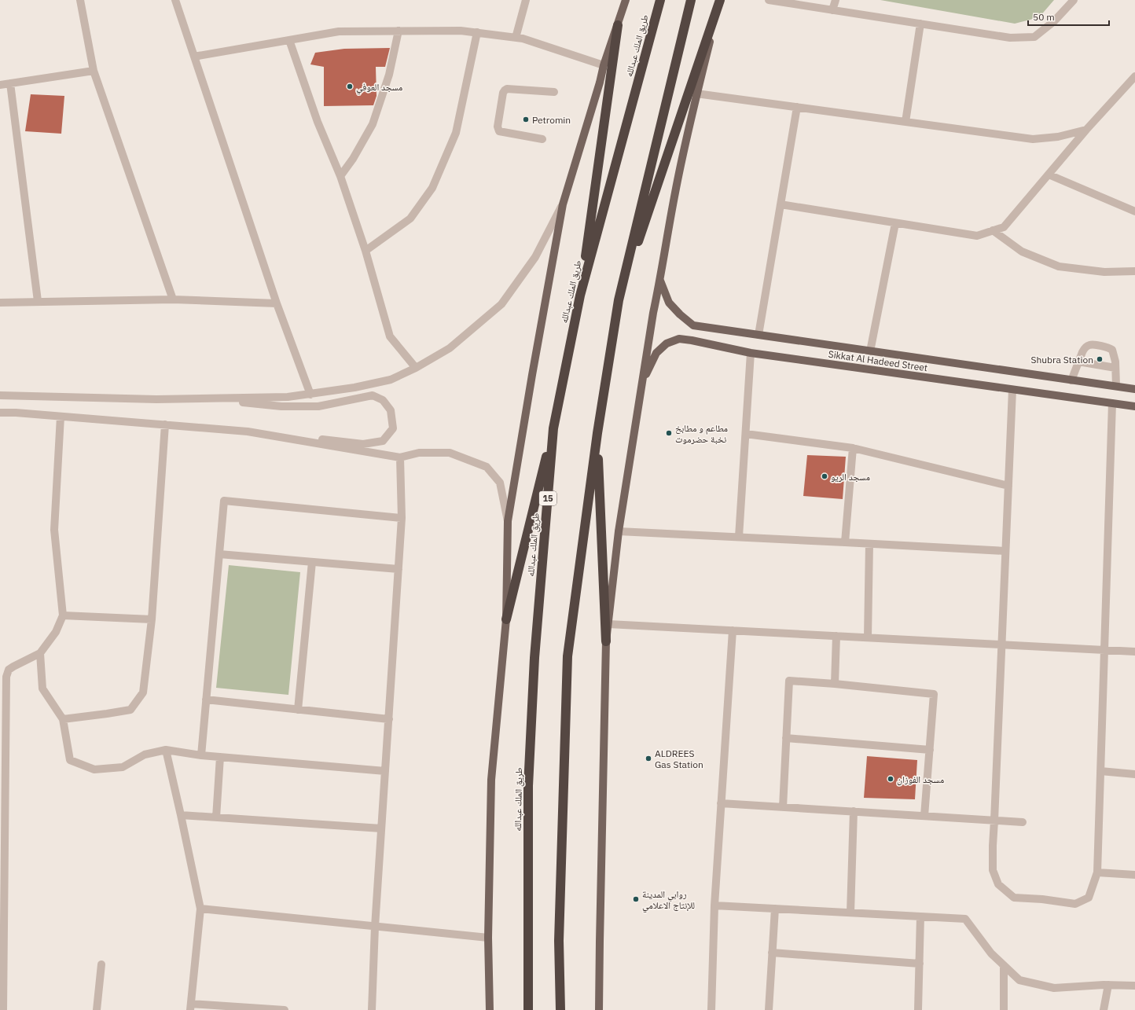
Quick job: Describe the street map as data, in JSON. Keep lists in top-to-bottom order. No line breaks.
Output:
{"streets":{"highway":["طريق الملك عبدالله","15"],"main road":["Sikkat Al Hadeed Street"]},"places":["مسجد العوفي","Petromin","Shubra Station","مطاعم و مطابخ نخبة حضرموت","مسجد الريو","ALDREES Gas Station","مسجد الفوزان","روابي المدينة للإنتاج الاعلامي"],"scale_bar":"50 m"}
